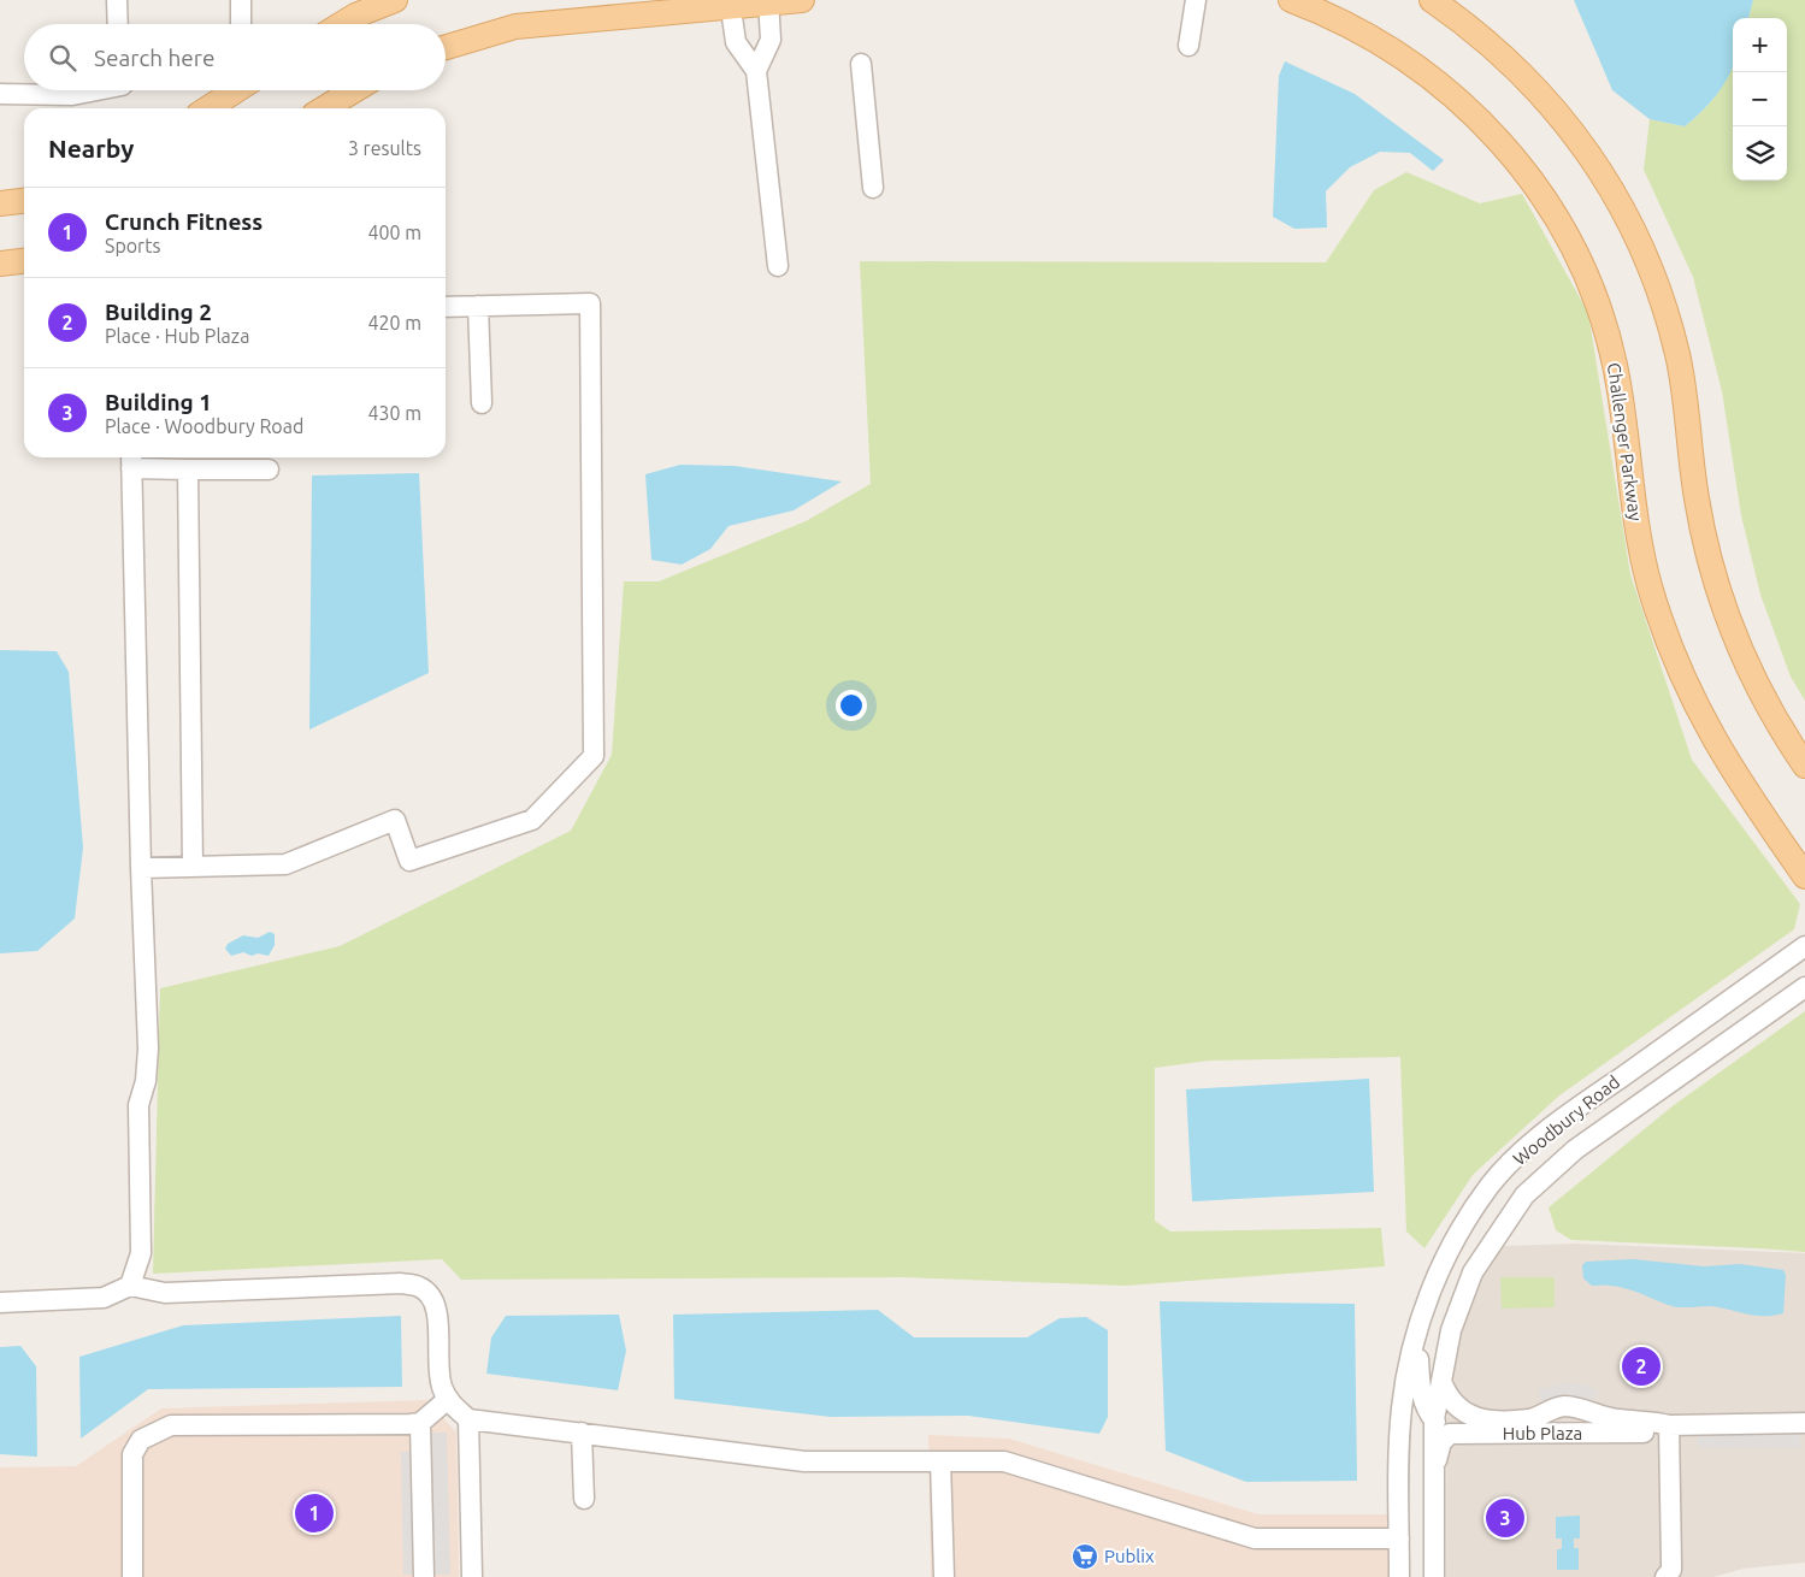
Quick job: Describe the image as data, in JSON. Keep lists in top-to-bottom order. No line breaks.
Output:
{"streets":{"main road":["Challenger Parkway"],"street":["Woodbury Road","Hub Plaza"]},"crossings":[["Woodbury Road","Hub Plaza"]],"places":{"supermarket":["Publix"]},"page":{"map_buttons":["+","−"],"search":"Search here","heading":["Nearby","3 results"],"list":[{"mark":"1","name":"Crunch Fitness","note":"Sports","value":"400 m"},{"mark":"2","name":"Building 2","note":"Place · Hub Plaza","value":"420 m"},{"mark":"3","name":"Building 1","note":"Place · Woodbury Road","value":"430 m"}],"pins":["2","1","3"]}}
